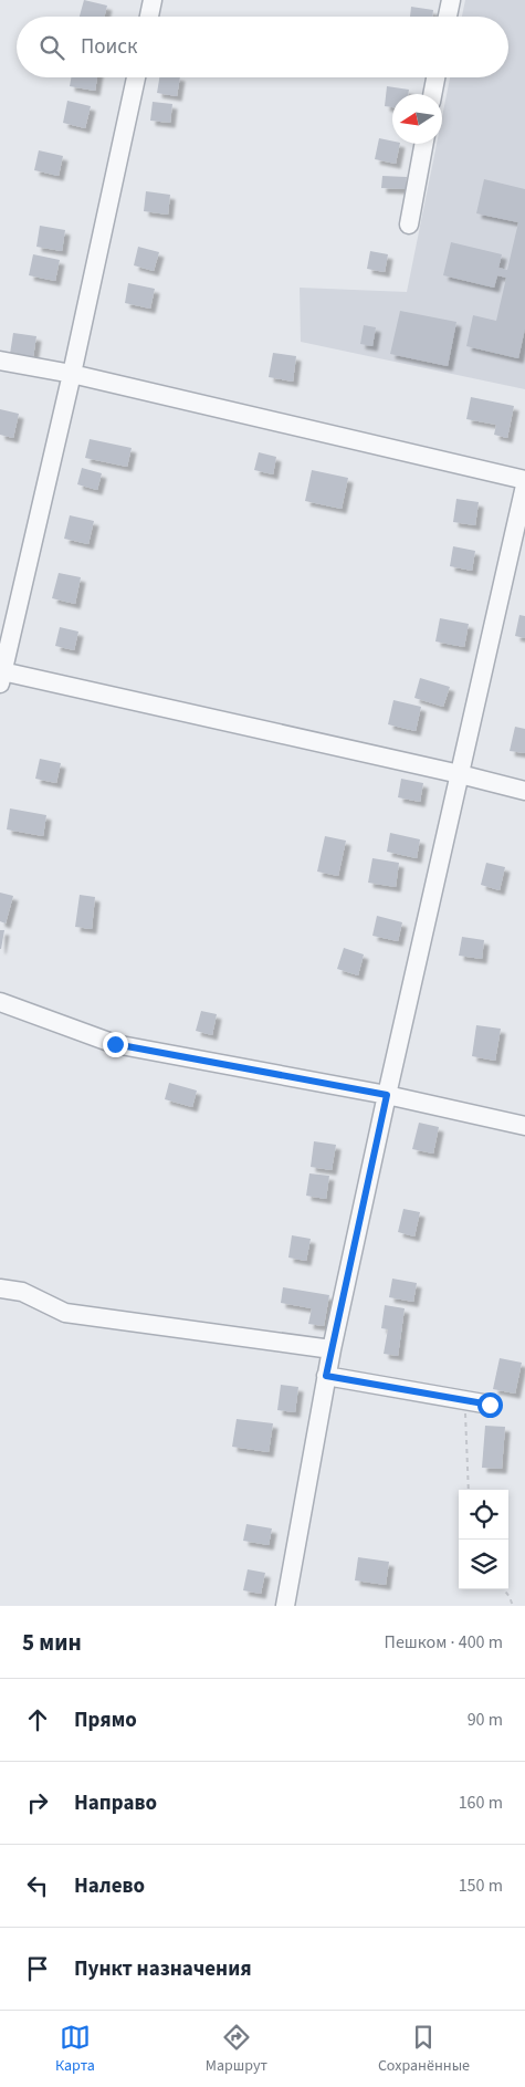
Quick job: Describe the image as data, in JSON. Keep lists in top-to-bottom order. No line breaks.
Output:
{"north":"left","page":{"search":"Поиск","heading":["5 мин","Пешком · 400 m"],"list":[["Прямо","90 m"],["Направо","160 m"],["Налево","150 m"],"Пункт назначения"],"nav":["Карта","Маршрут","Сохранённые"]}}
